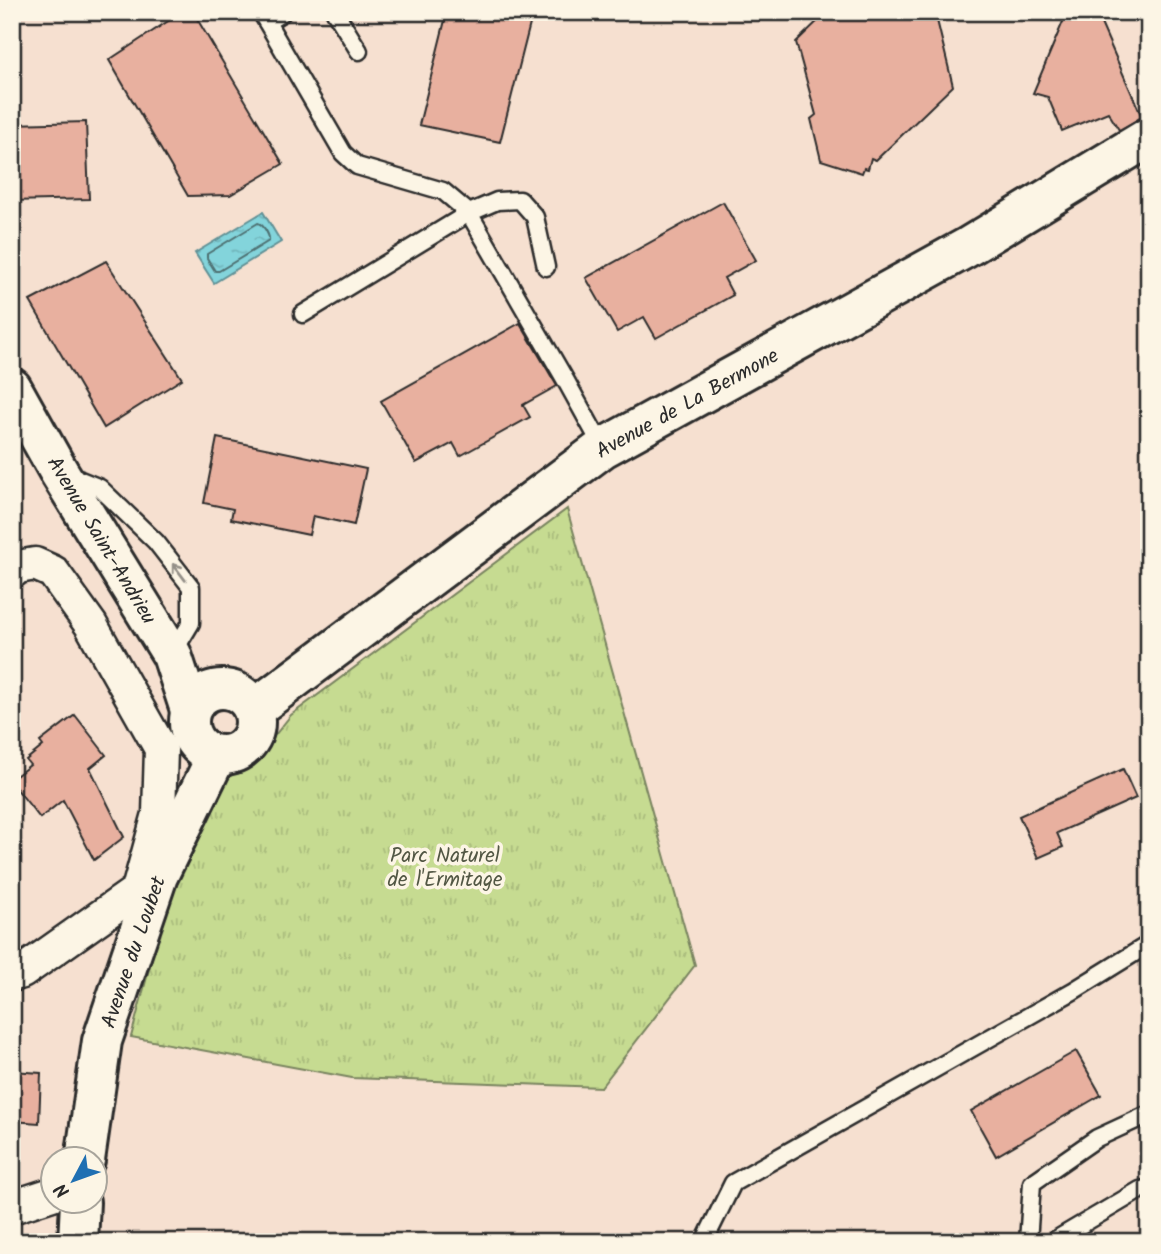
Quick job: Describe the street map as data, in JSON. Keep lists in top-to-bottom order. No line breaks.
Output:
{"streets":{"street":["Avenue de La Bermone","Avenue Saint-Andrieu","Avenue du Loubet"]},"crossings":[["Avenue de La Bermone","Avenue Saint-Andrieu"],["Avenue de La Bermone","Avenue du Loubet"],["Avenue Saint-Andrieu","Avenue du Loubet"]],"parks":["Parc Naturel de l'Ermitage"],"north":"bottom left"}
